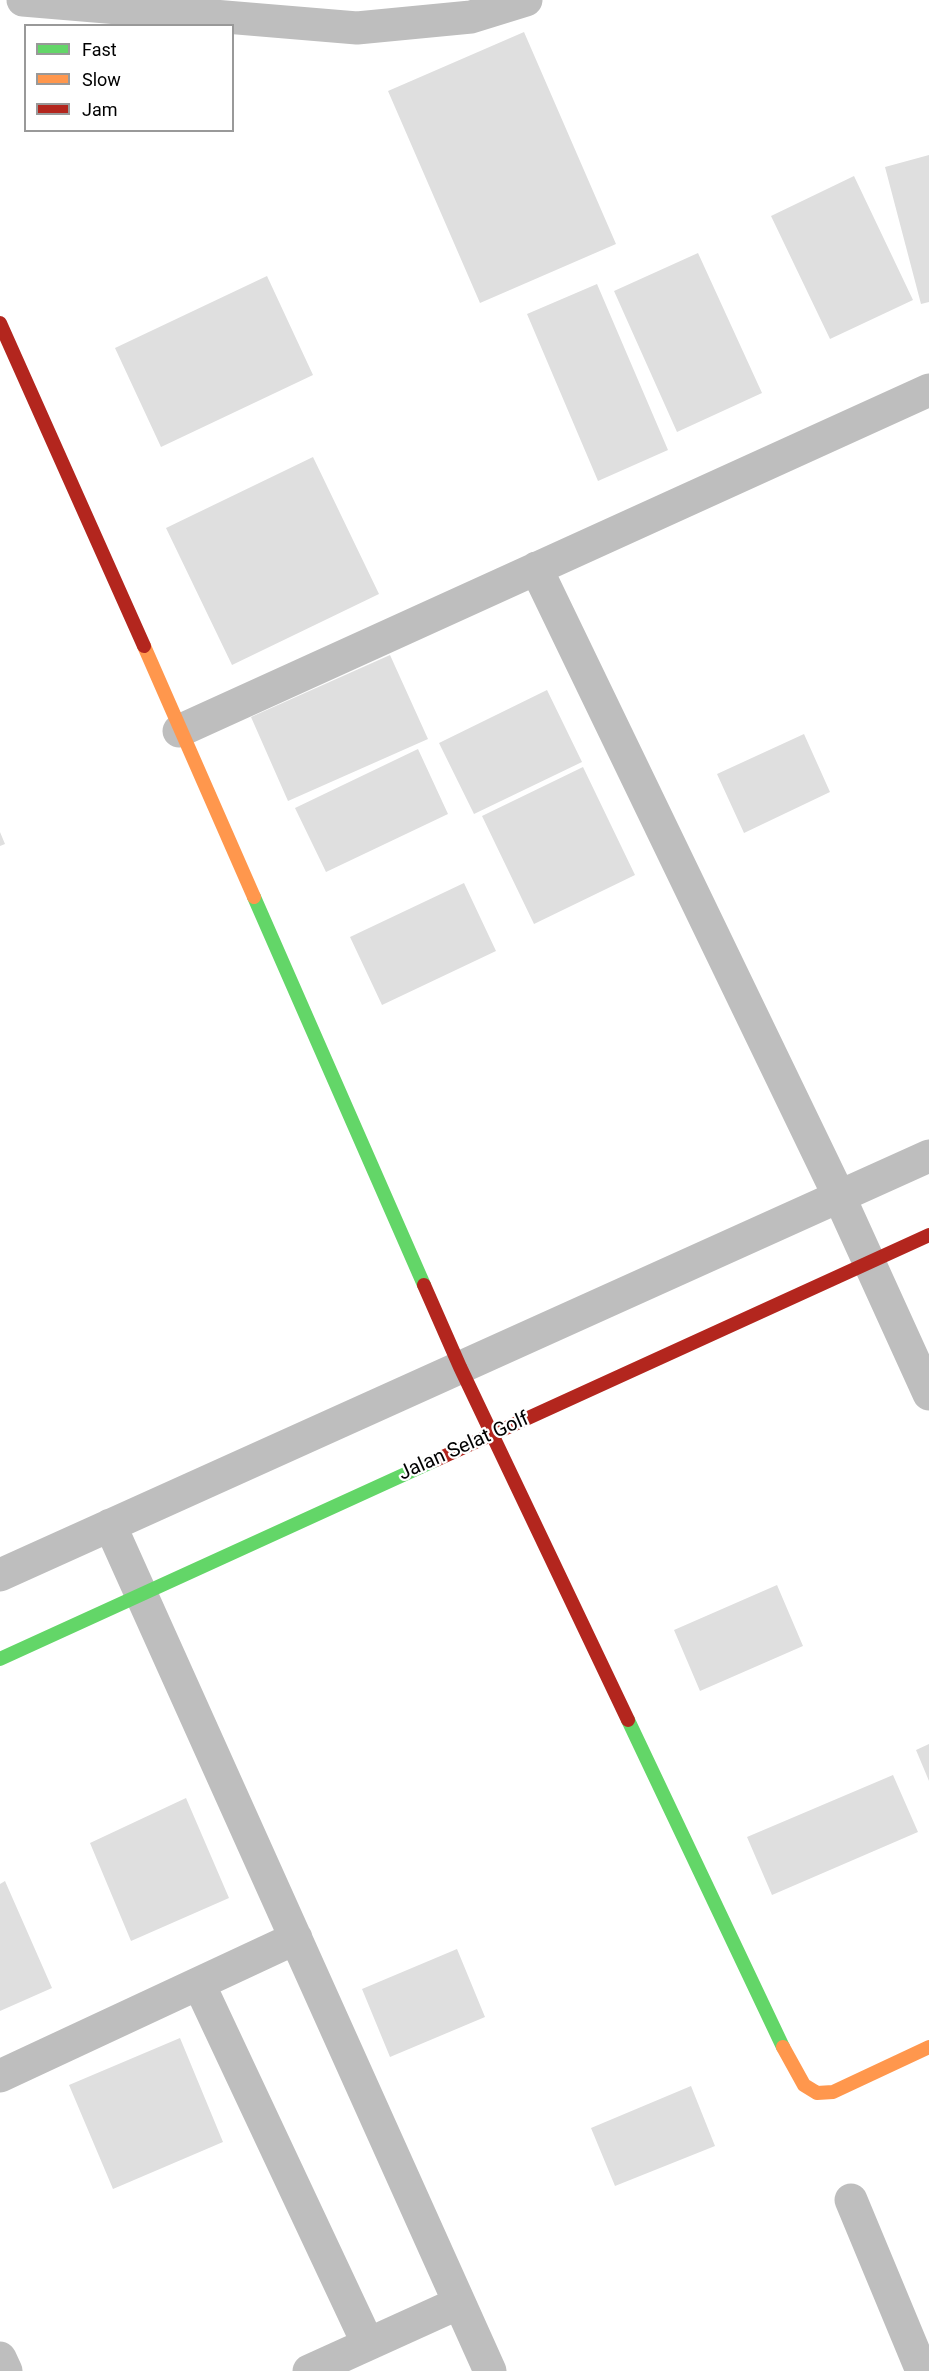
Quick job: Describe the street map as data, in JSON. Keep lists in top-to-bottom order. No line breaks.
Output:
{"streets":{"street":["Jalan Selat Golf"]},"legend":["Fast","Slow","Jam"]}
